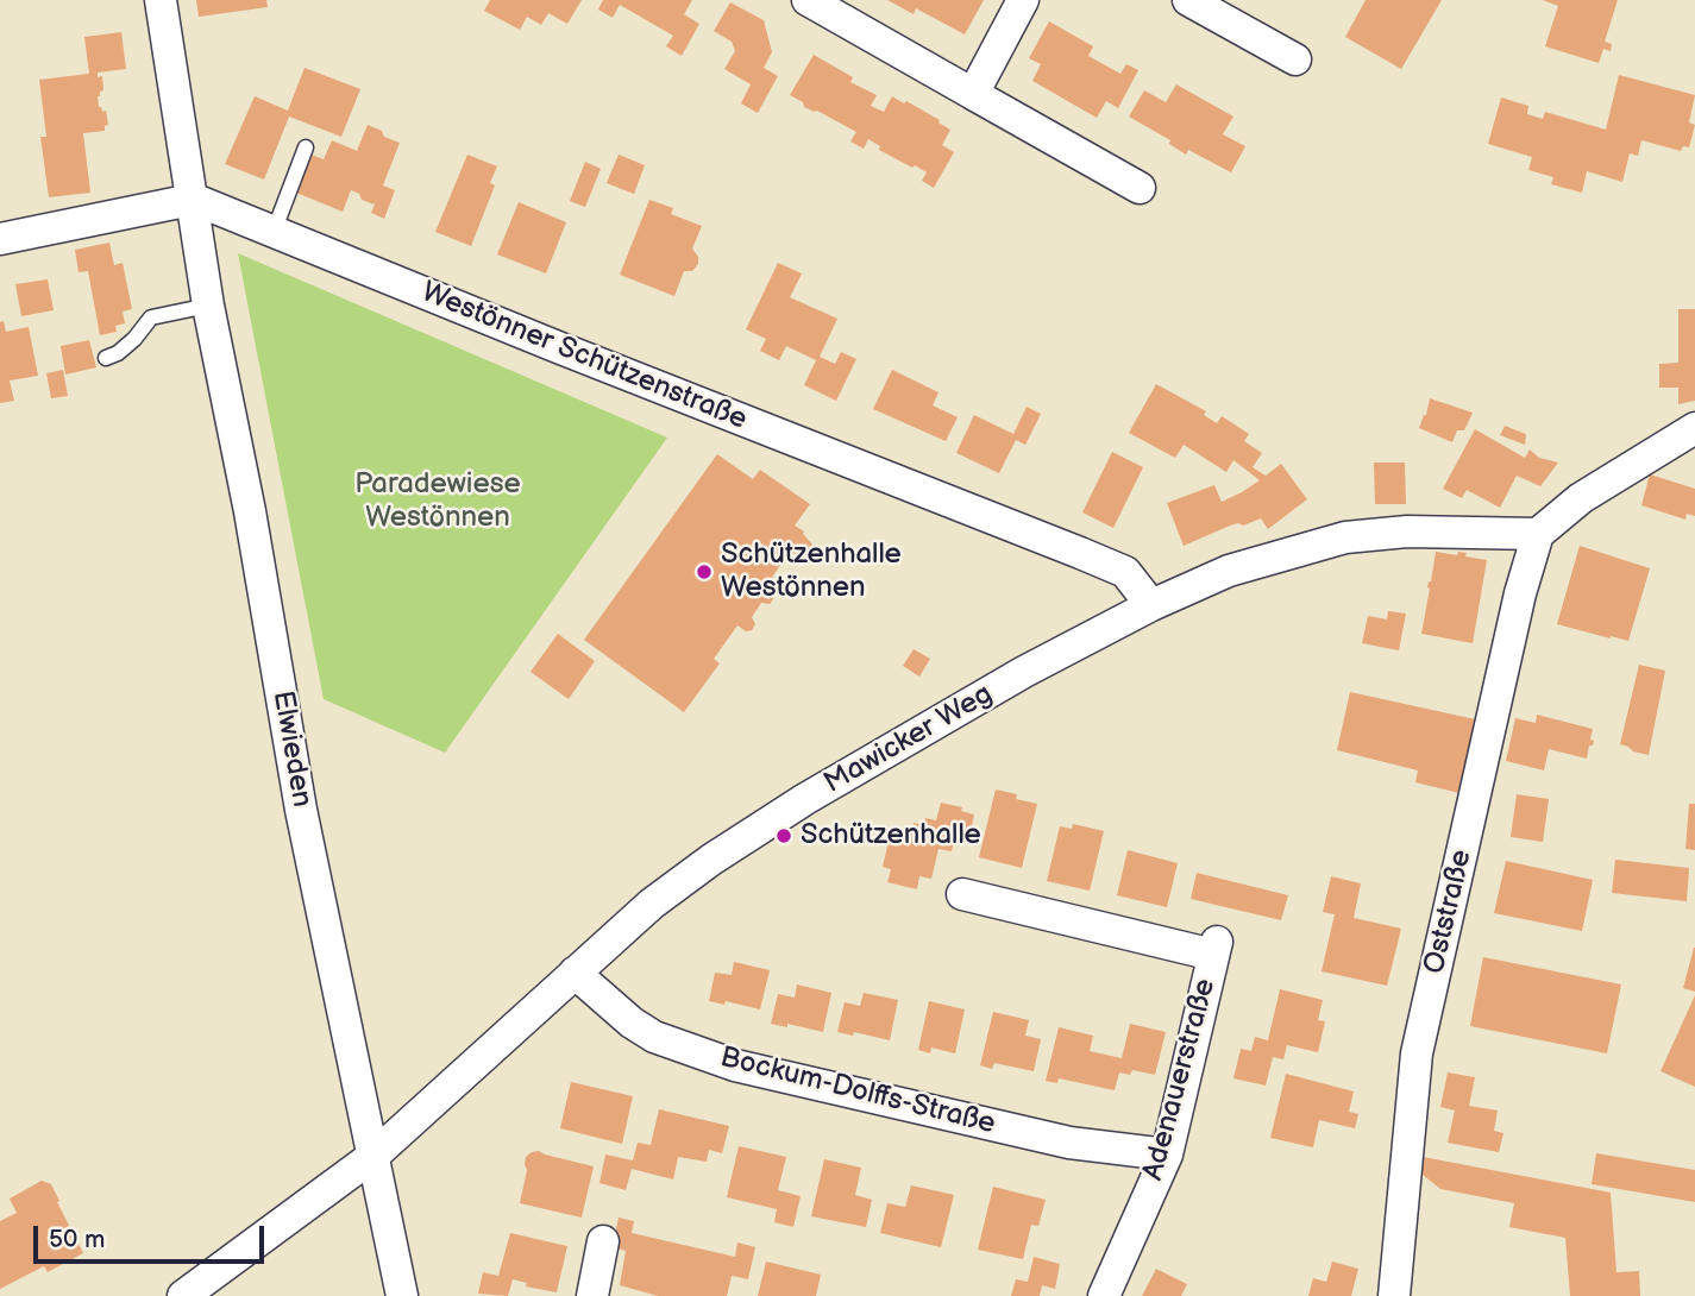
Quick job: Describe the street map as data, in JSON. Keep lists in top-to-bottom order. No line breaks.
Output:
{"streets":{"street":["Westönner Schützenstraße","Mawicker Weg","Elwieden","Oststraße","Adenauerstraße","Bockum-Dolffs-Straße"]},"crossings":[["Westönner Schützenstraße","Mawicker Weg"],["Westönner Schützenstraße","Elwieden"],["Mawicker Weg","Elwieden"],["Mawicker Weg","Oststraße"],["Mawicker Weg","Bockum-Dolffs-Straße"],["Adenauerstraße","Bockum-Dolffs-Straße"]],"parks":["Paradewiese Westönnen"],"places":["Schützenhalle Westönnen","Schützenhalle"],"scale_bar":"50 m"}
